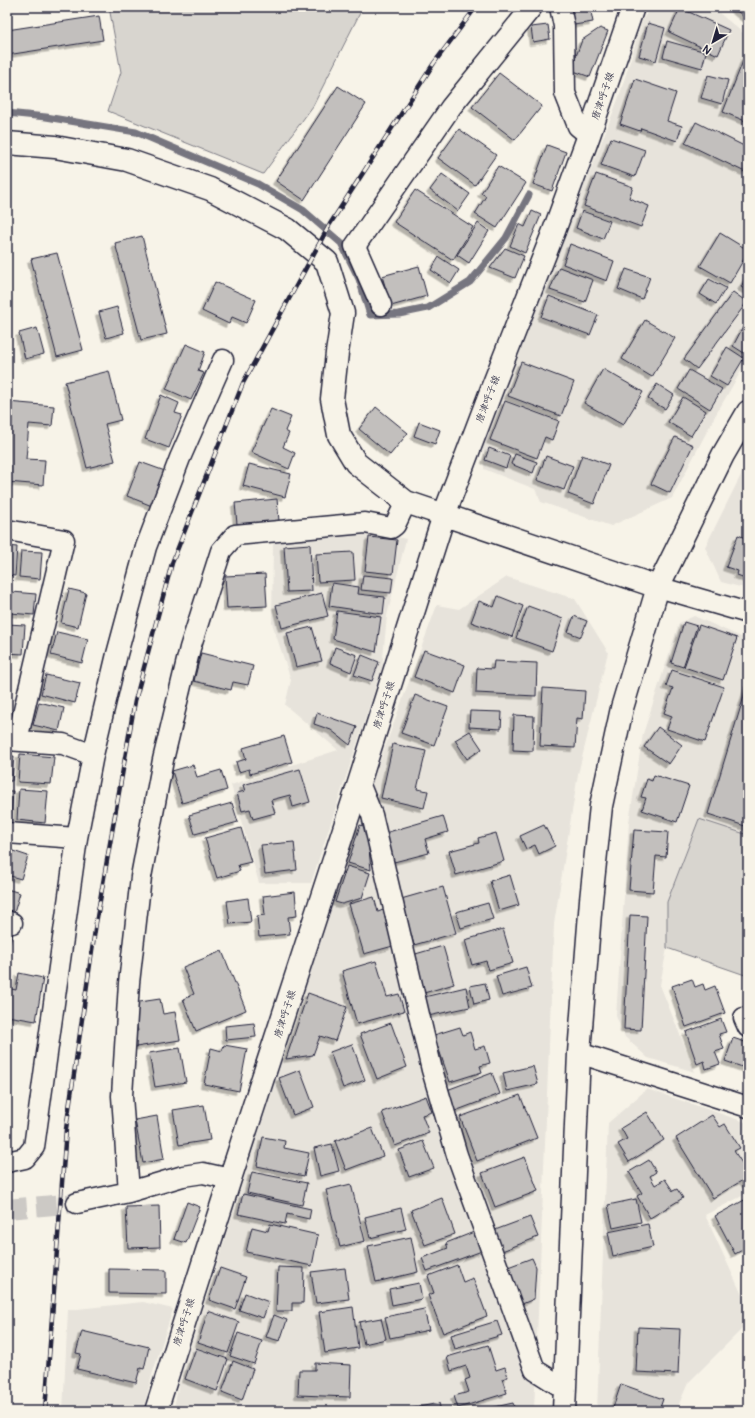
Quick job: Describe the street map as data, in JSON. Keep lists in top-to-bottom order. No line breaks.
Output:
{"streets":{"street":["唐津呼子線"]},"north":"bottom left"}
